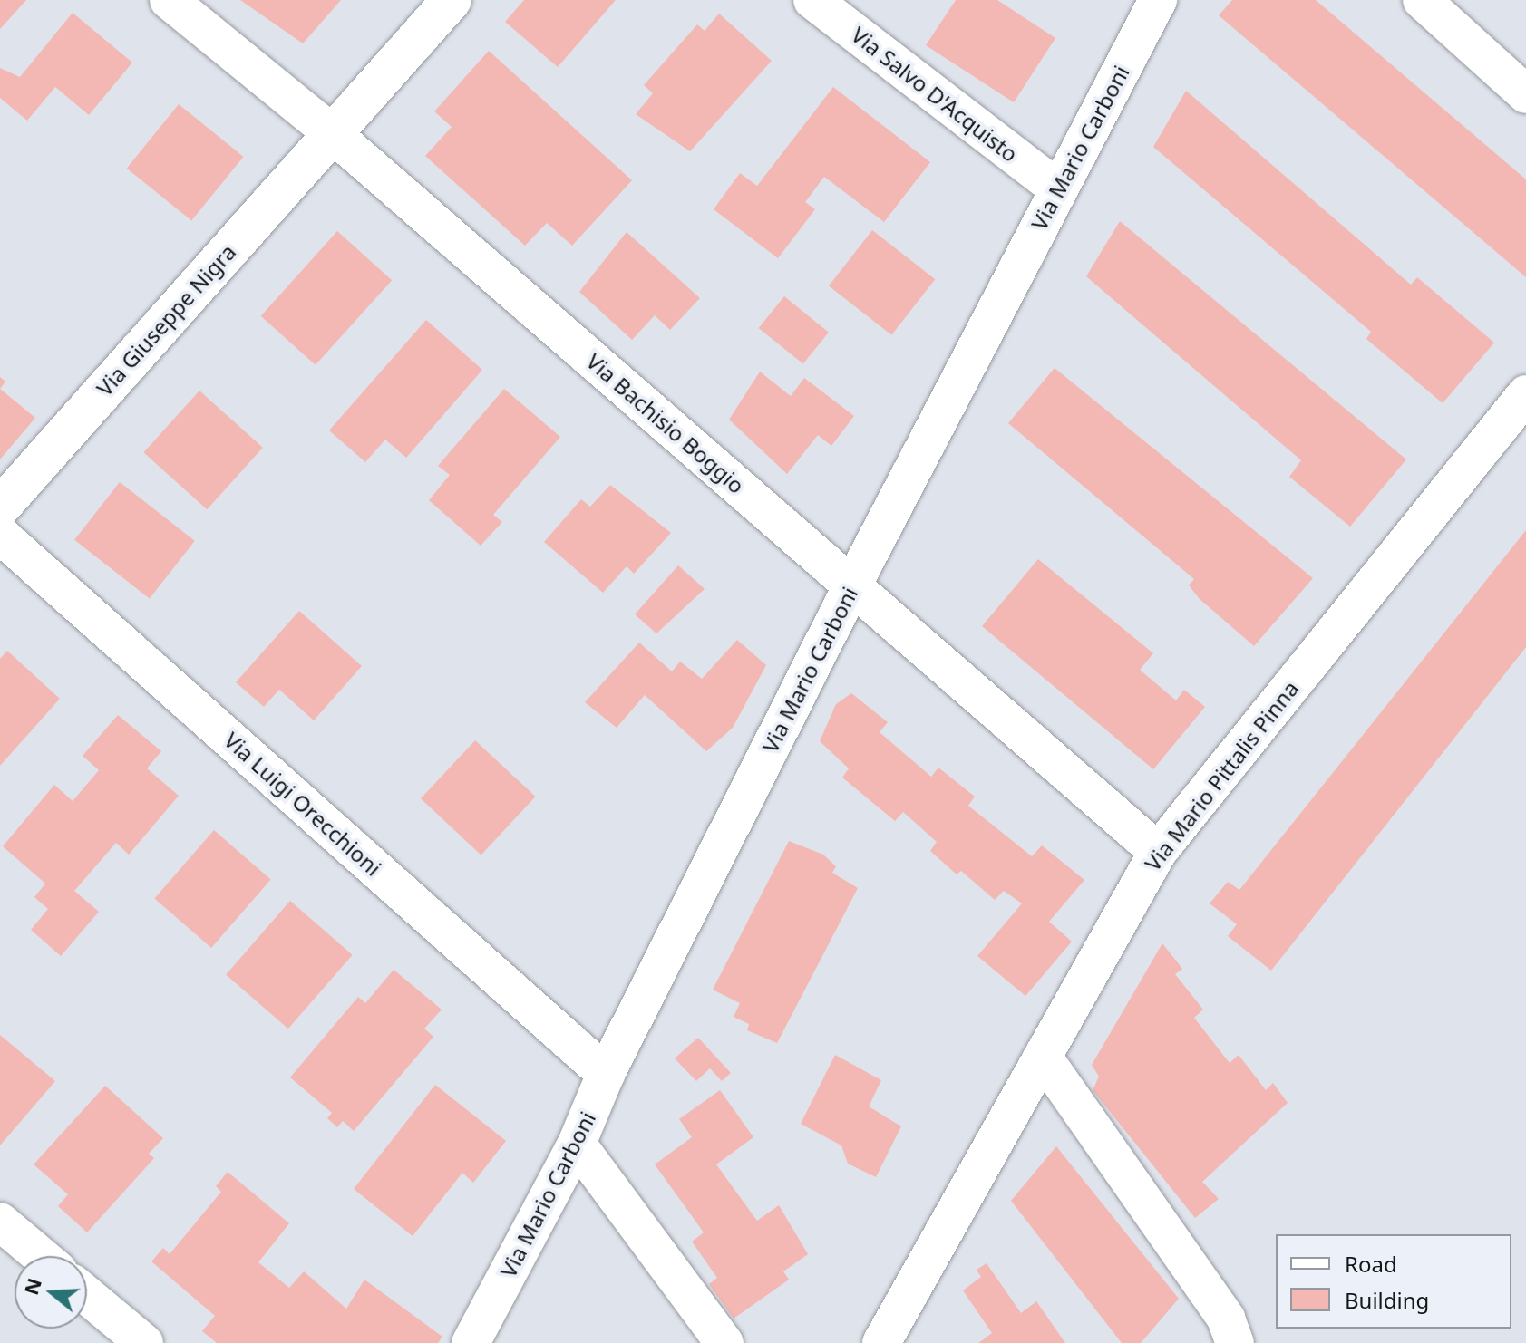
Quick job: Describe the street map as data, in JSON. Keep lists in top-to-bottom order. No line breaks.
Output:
{"streets":{"street":["Via Salvo D'Acquisto","Via Mario Carboni","Via Giuseppe Nigra","Via Bachisio Boggio","Via Mario Pittalis Pinna","Via Luigi Orecchioni"]},"crossings":[["Via Salvo D'Acquisto","Via Mario Carboni"],["Via Mario Carboni","Via Bachisio Boggio"],["Via Mario Carboni","Via Luigi Orecchioni"],["Via Giuseppe Nigra","Via Bachisio Boggio"],["Via Bachisio Boggio","Via Mario Pittalis Pinna"]],"legend":["Road","Building"],"north":"left"}
